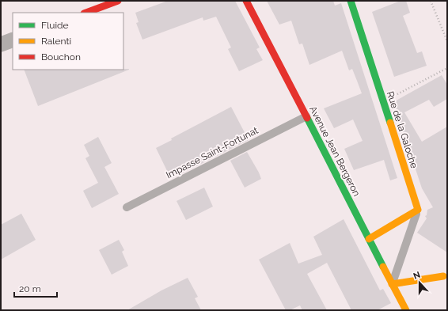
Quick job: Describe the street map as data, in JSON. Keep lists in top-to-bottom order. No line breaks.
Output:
{"streets":{"street":["Rue de la Galoche","Avenue Jean Bergeron"],"lane":["Impasse Saint-Fortunat"]},"crossings":[["Avenue Jean Bergeron","Impasse Saint-Fortunat"]],"legend":["Fluide","Ralenti","Bouchon"],"scale_bar":"20 m","north":"top"}
